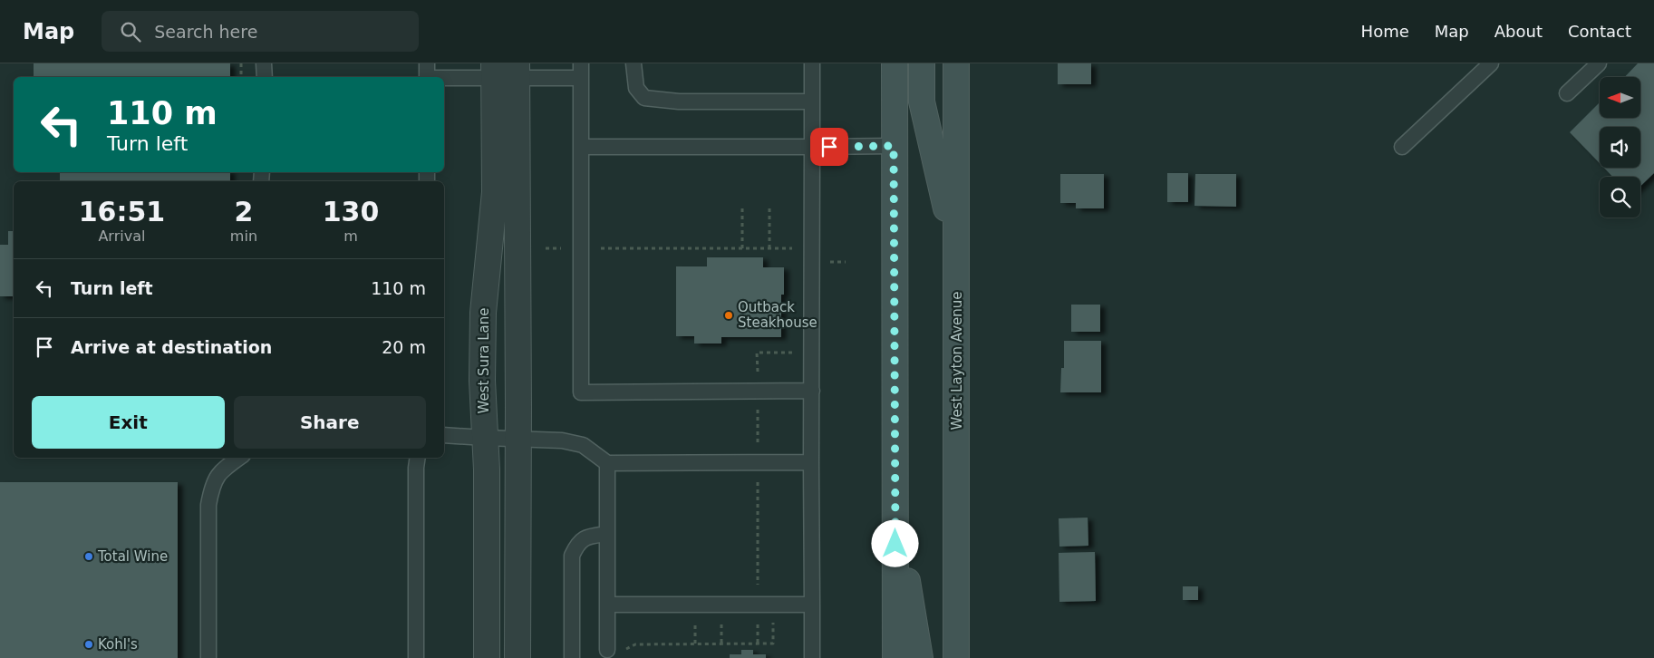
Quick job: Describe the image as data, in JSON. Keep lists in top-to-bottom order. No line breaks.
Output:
{"streets":{"main road":["West Layton Avenue"],"street":["West Sura Lane"]},"places":["Outback Steakhouse","Total Wine","Kohl's"],"north":"left","page":{"header":"Map","search":"Search here","nav":["Home","Map","About","Contact"],"turn":["110 m","Turn left"],"eta":["16:51","Arrival","2","min","130","m"],"list":[{"name":"Turn left","value":"110 m"},{"name":"Arrive at destination","value":"20 m"}],"buttons":["Exit","Share"]}}
